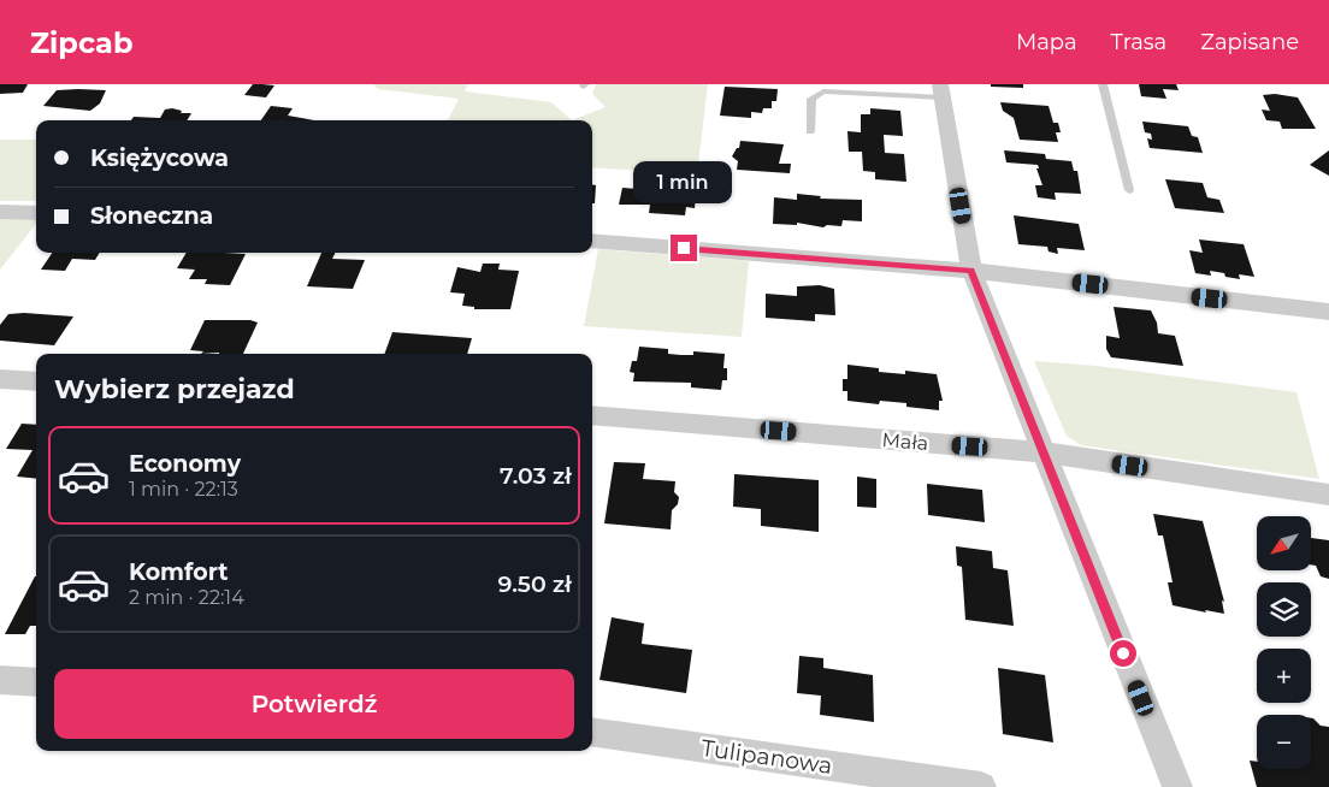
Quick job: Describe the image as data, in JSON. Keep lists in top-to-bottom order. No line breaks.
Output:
{"streets":{"street":["Mała","Tulipanowa"]},"north":"bottom left","page":{"header":"Zipcab","nav":["Mapa","Trasa","Zapisane"],"banner":["Księżycowa","Słoneczna"],"bubble":"1 min","heading":"Wybierz przejazd","list":[{"name":"Economy","note":"1 min · 22:13","value":"7.03 zł"},{"name":"Komfort","note":"2 min · 22:14","value":"9.50 zł"}],"map_buttons":["+","−"],"buttons":"Potwierdź"}}
